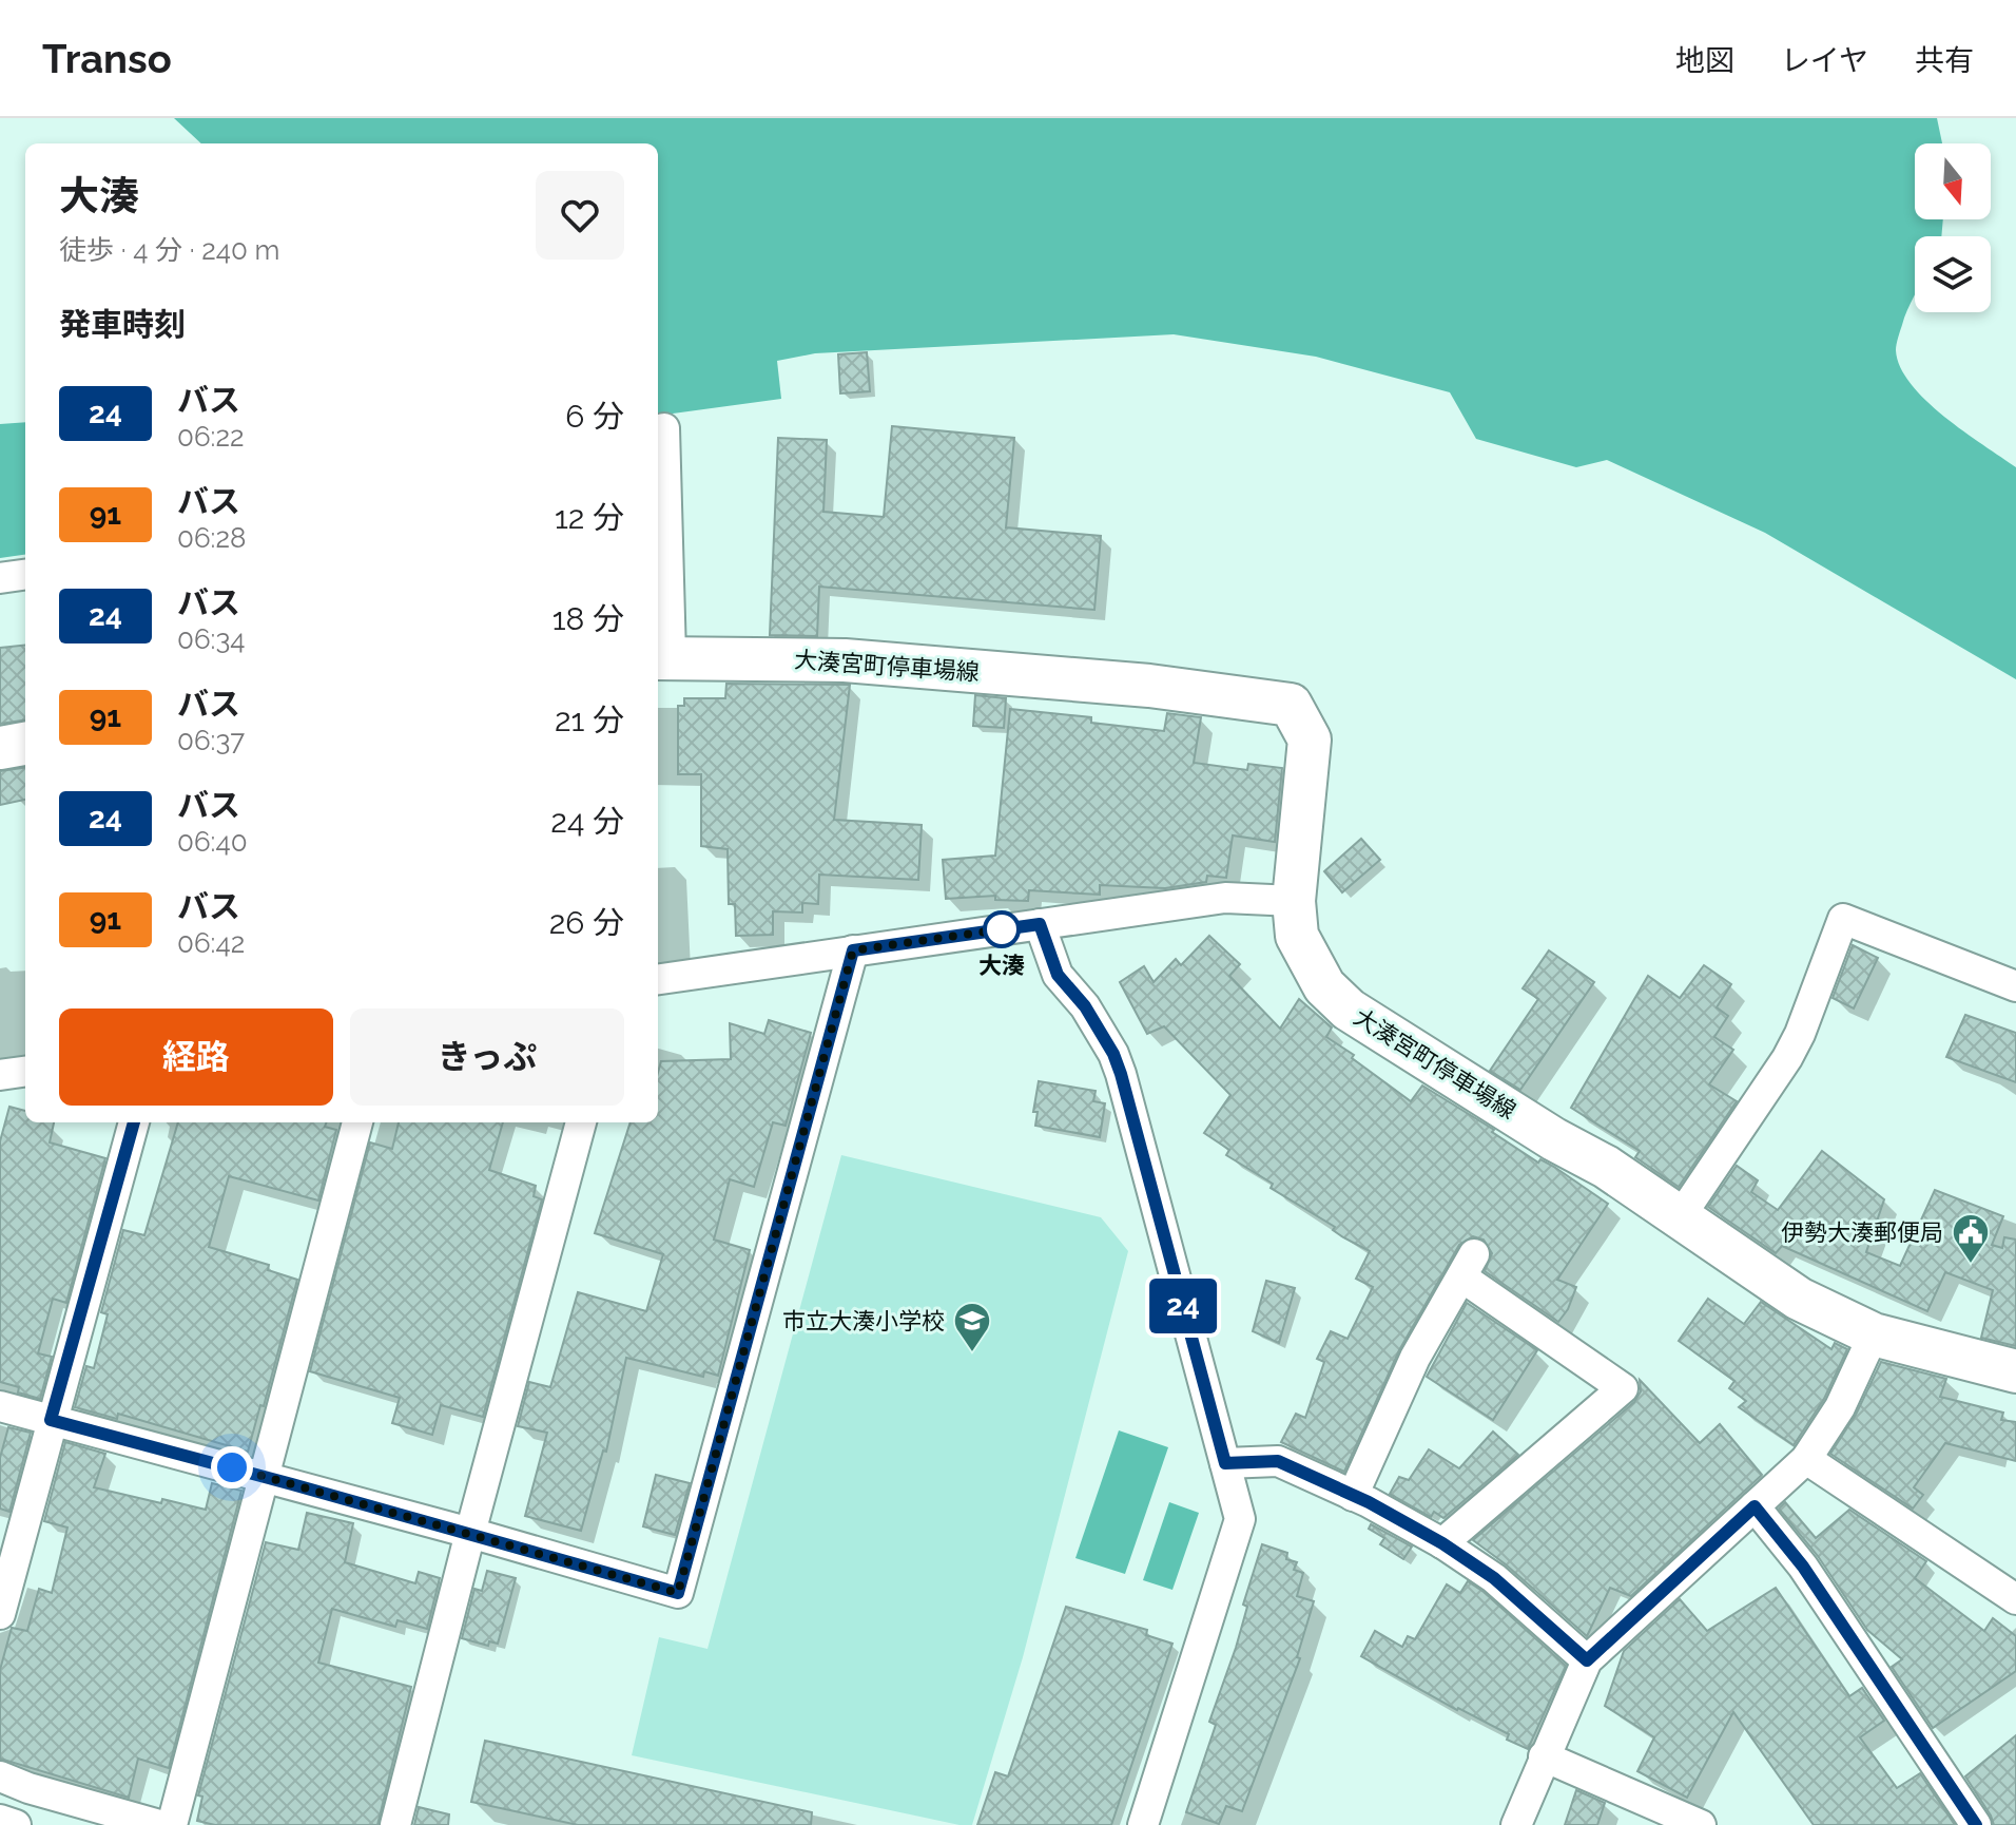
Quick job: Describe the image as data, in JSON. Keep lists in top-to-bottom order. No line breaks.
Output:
{"streets":{"main road":["大湊宮町停車場線"]},"places":{"other":["大湊"],"public building":["伊勢大湊郵便局"],"school or university":["市立大湊小学校"]},"lines":["bus line 24"],"north":"bottom","page":{"header":"Transo","nav":["地図","レイヤ","共有"],"on_map":"24","heading":[["大湊","徒歩 · 4 分 · 240 m"],"発車時刻"],"list":[{"mark":"24","name":"バス","note":"06:22","value":"6 分"},{"mark":"91","name":"バス","note":"06:28","value":"12 分"},{"mark":"24","name":"バス","note":"06:34","value":"18 分"},{"mark":"91","name":"バス","note":"06:37","value":"21 分"},{"mark":"24","name":"バス","note":"06:40","value":"24 分"},{"mark":"91","name":"バス","note":"06:42","value":"26 分"}],"buttons":["経路","きっぷ"]}}
